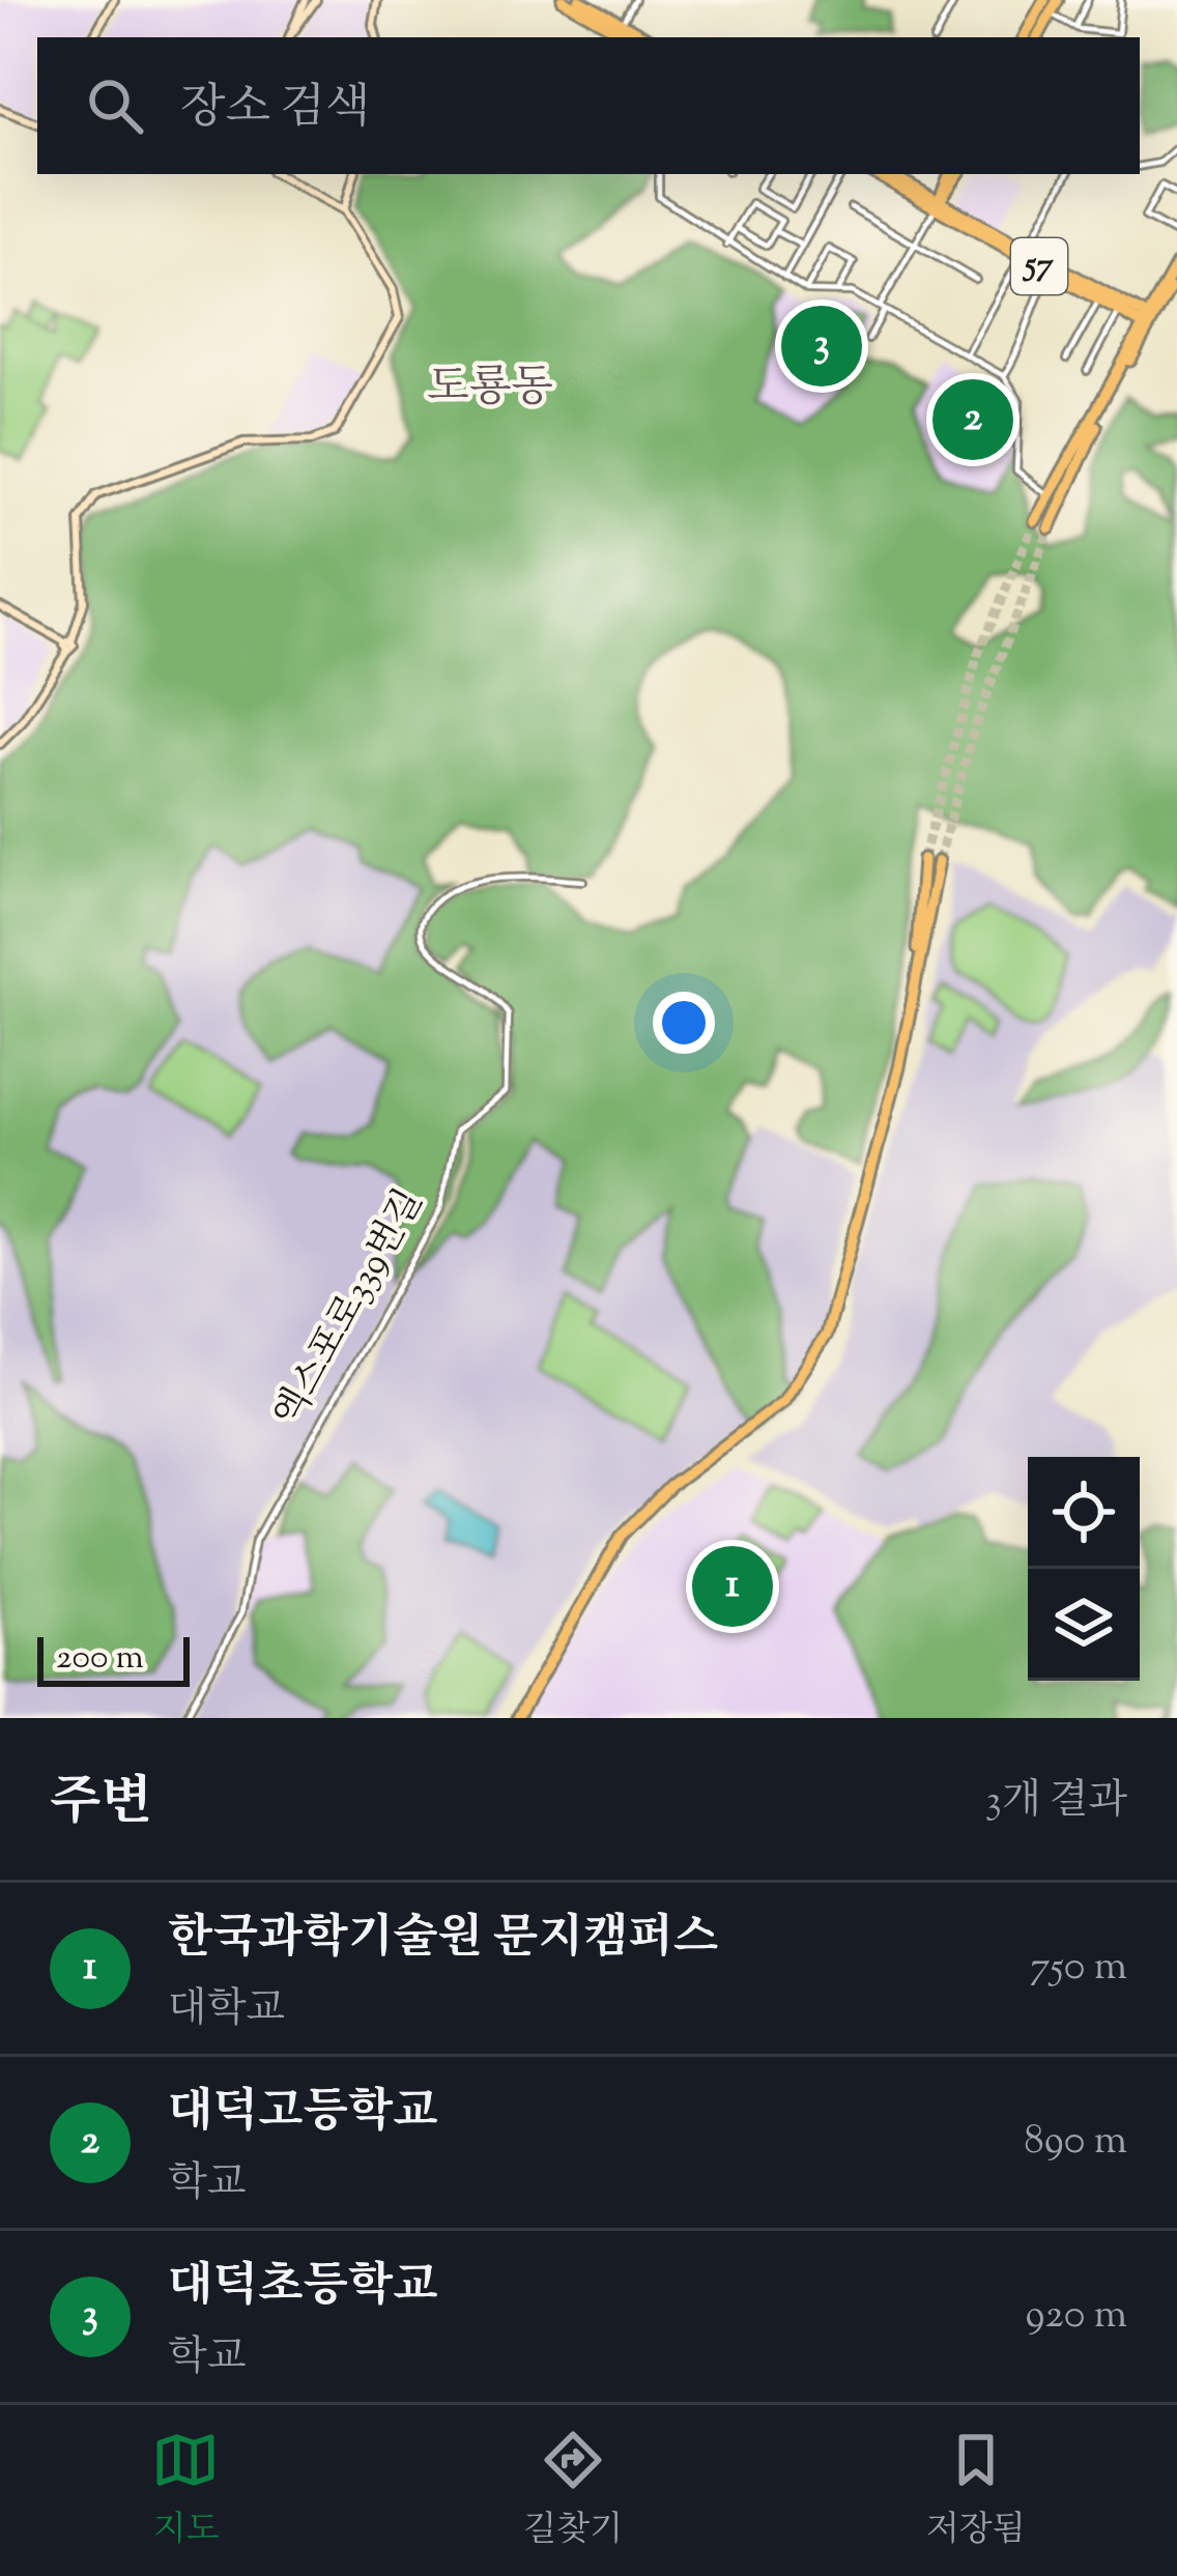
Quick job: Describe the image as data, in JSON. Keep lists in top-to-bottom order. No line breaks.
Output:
{"streets":{"main road":["57"],"street":["엑스포로339번길"]},"districts":["도룡동"],"scale_bar":"200 m","page":{"search":"장소 검색","pins":["3","2","1"],"scale":"200 m","heading":["주변","3개 결과"],"list":[{"mark":"1","name":"한국과학기술원 문지캠퍼스","note":"대학교","value":"750 m"},{"mark":"2","name":"대덕고등학교","note":"학교","value":"890 m"},{"mark":"3","name":"대덕초등학교","note":"학교","value":"920 m"}],"nav":["지도","길찾기","저장됨"]}}
